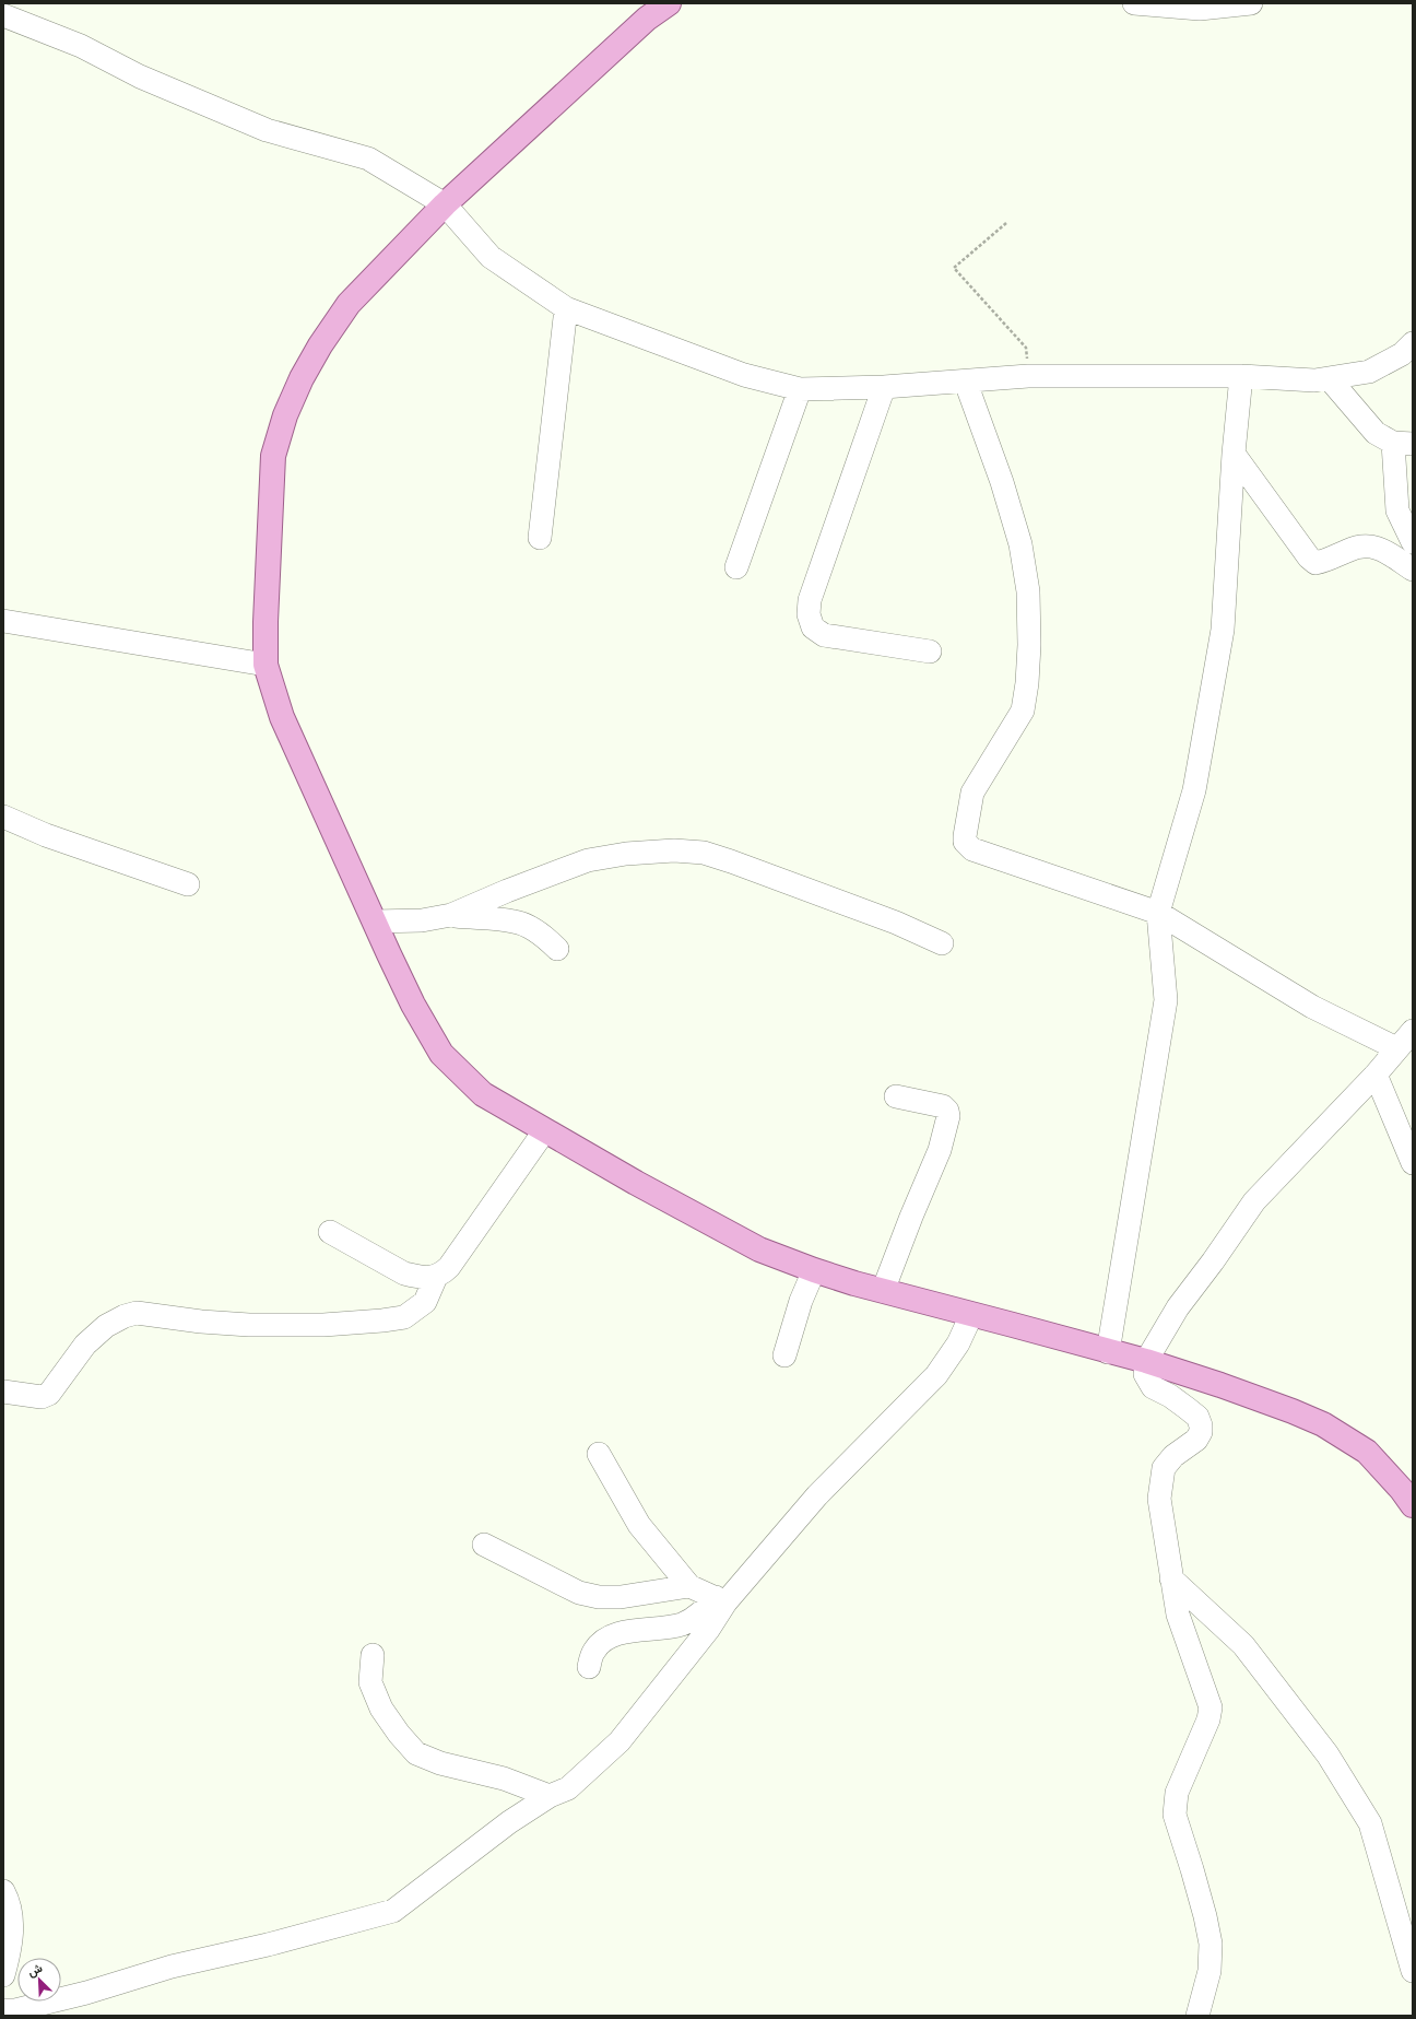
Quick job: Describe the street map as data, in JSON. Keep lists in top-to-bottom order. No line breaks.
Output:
{"north":"top left"}
